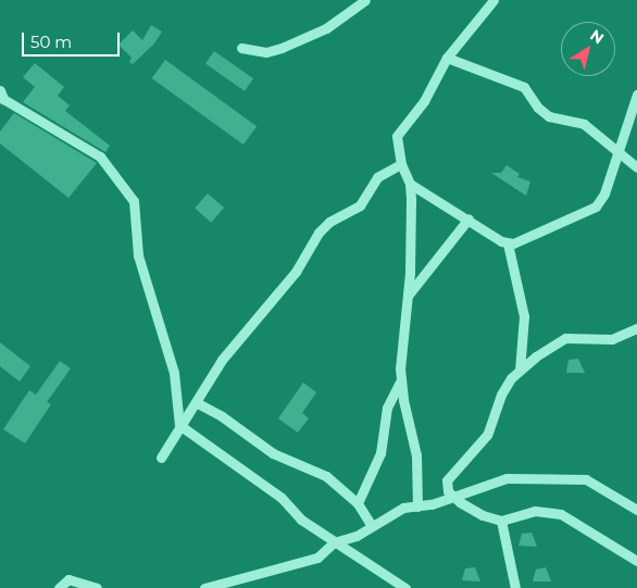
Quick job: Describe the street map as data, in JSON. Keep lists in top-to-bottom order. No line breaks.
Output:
{"scale_bar":"50 m","north":"top right"}
